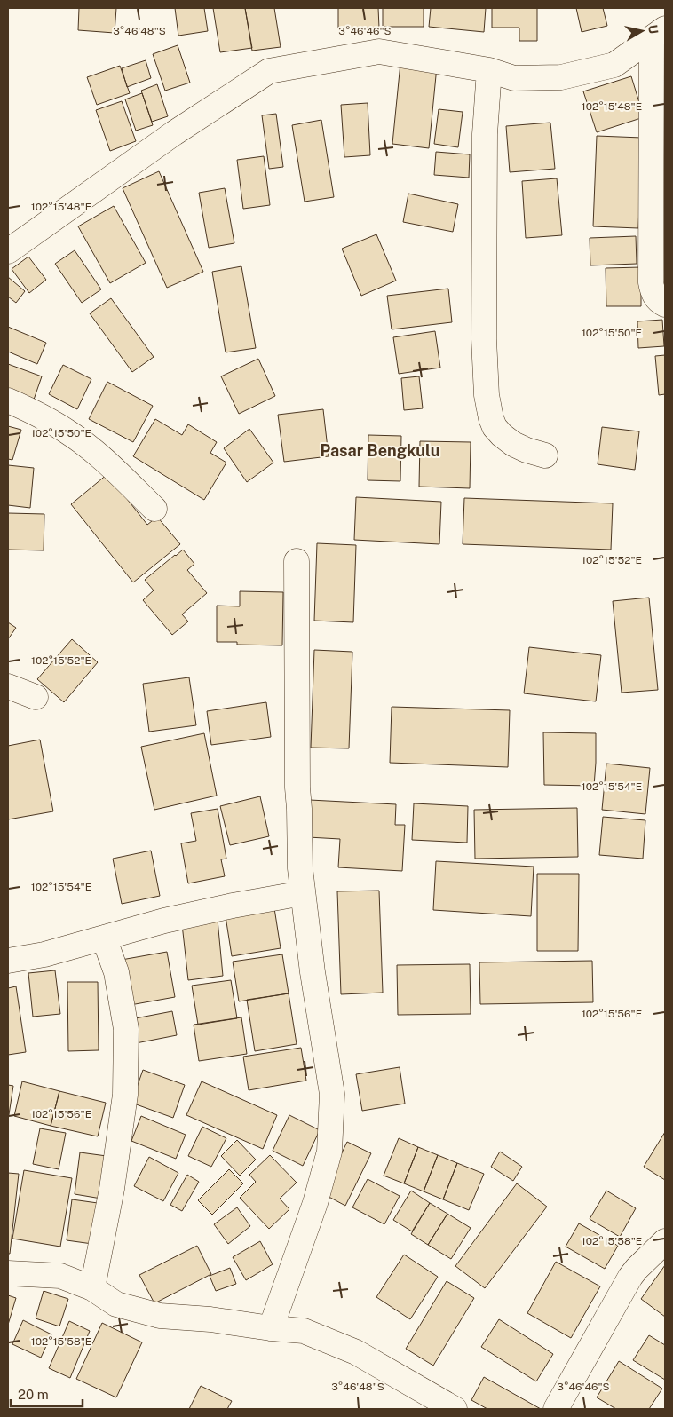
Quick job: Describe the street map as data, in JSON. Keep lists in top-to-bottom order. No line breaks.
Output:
{"districts":["Pasar Bengkulu"],"scale_bar":"20 m","north":"right","coordinates":["3°46'48\"S","3°46'46\"S","102°15'48\"E","102°15'50\"E","102°15'52\"E","102°15'54\"E","102°15'56\"E","102°15'58\"E"]}
